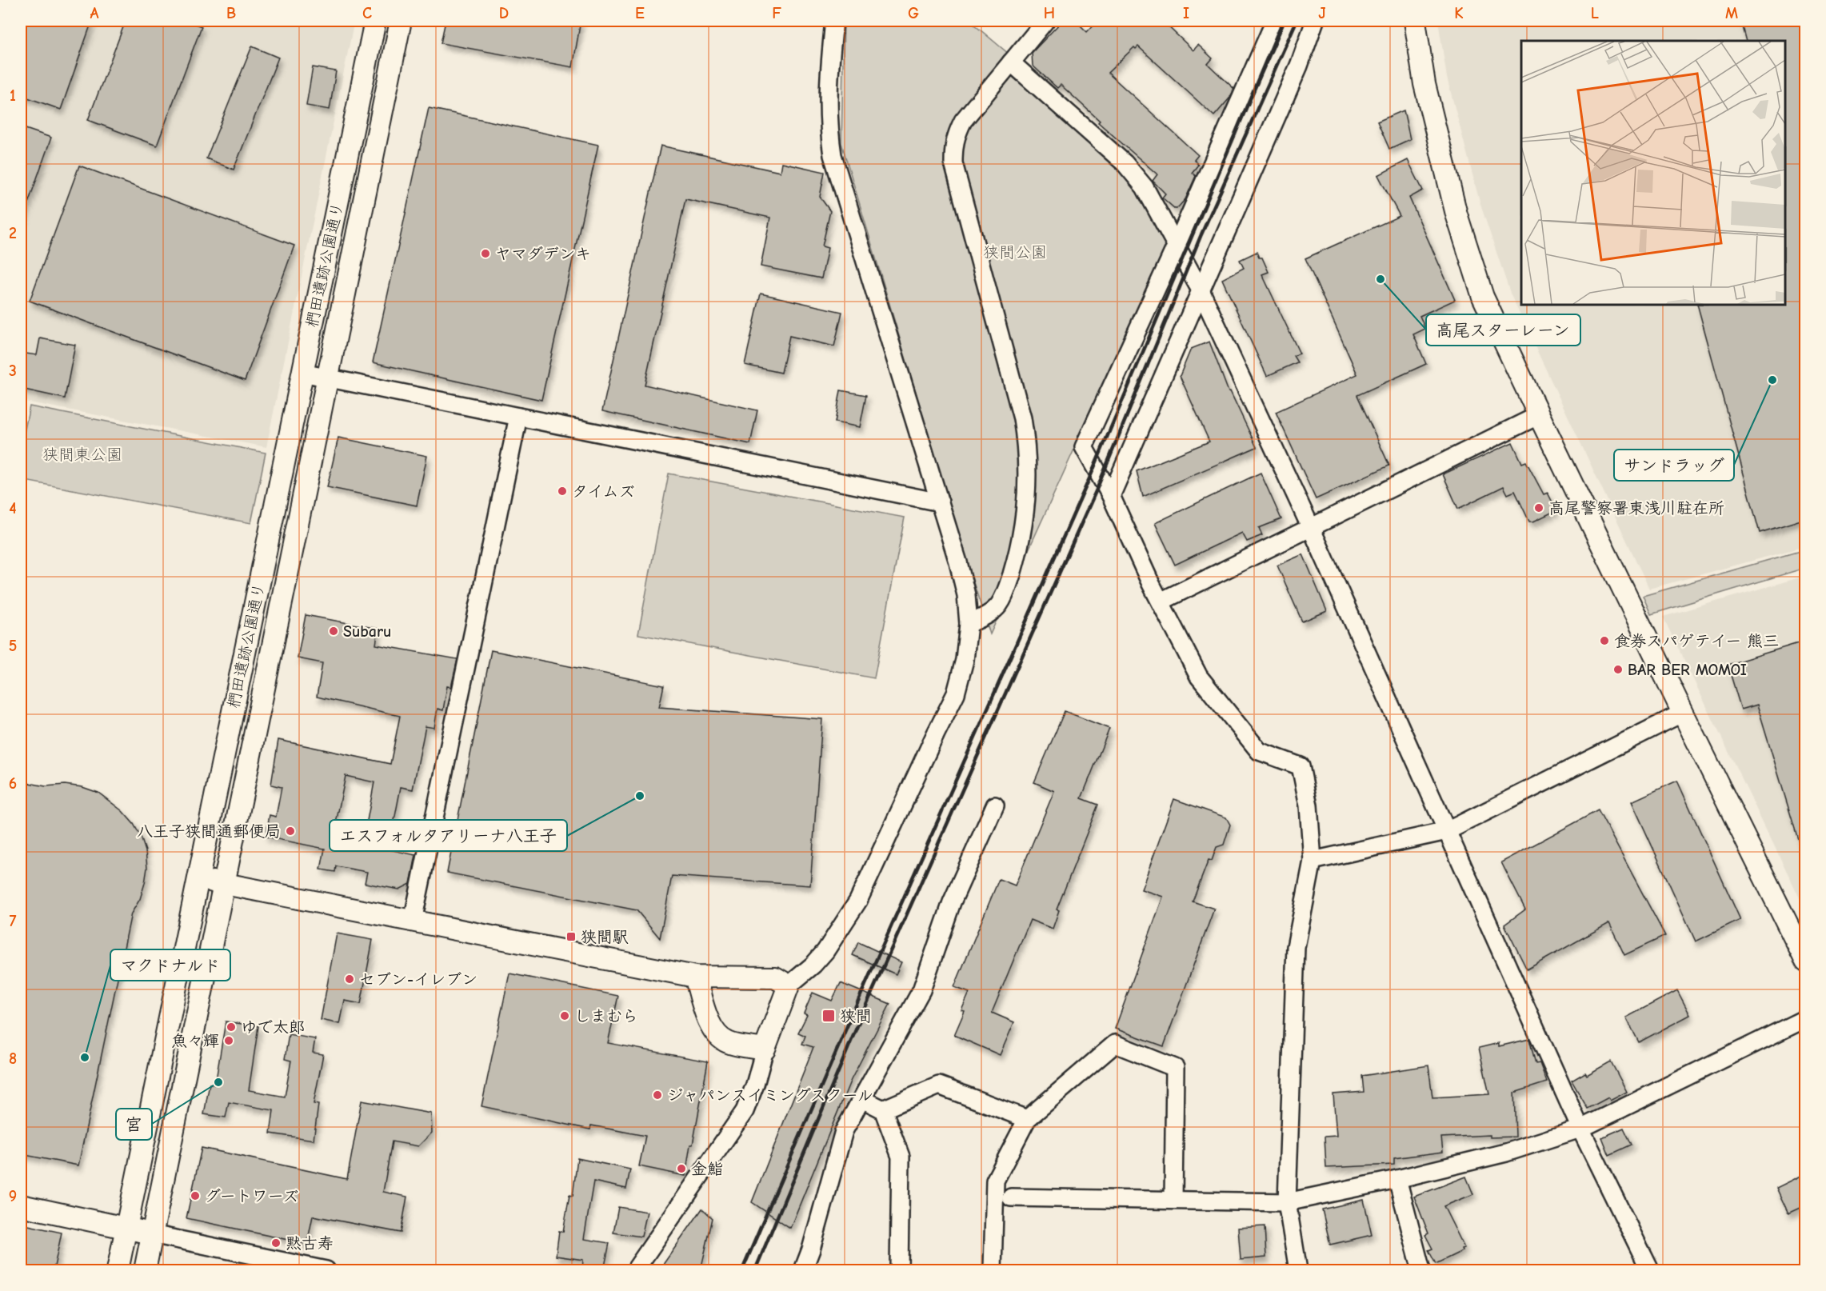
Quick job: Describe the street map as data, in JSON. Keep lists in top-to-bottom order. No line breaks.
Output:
{"streets":{"street":["椚田遺跡公園通り"]},"parks":["狭間公園","狭間東公園"],"places":{"other":["ヤマダデンキ","高尾スターレーン","サンドラッグ","タイムズ","高尾警察署東浅川駐在所","Subaru","食券スパゲテイー 熊三","BAR BER MOMOI","エスフォルタアリーナ八王子","八王子狭間通郵便局","セブン-イレブン","しまむら","ゆで太郎","魚々輝","マクドナルド","宮","ジャパンスイミングスクール","金鮨","グートワーズ","黙古寿"],"transit":["狭間駅","狭間"]},"grid":{"columns":["A","B","C","D","E","F","G","H","I","J","K","L","M"],"rows":["1","2","3","4","5","6","7","8","9"]}}
